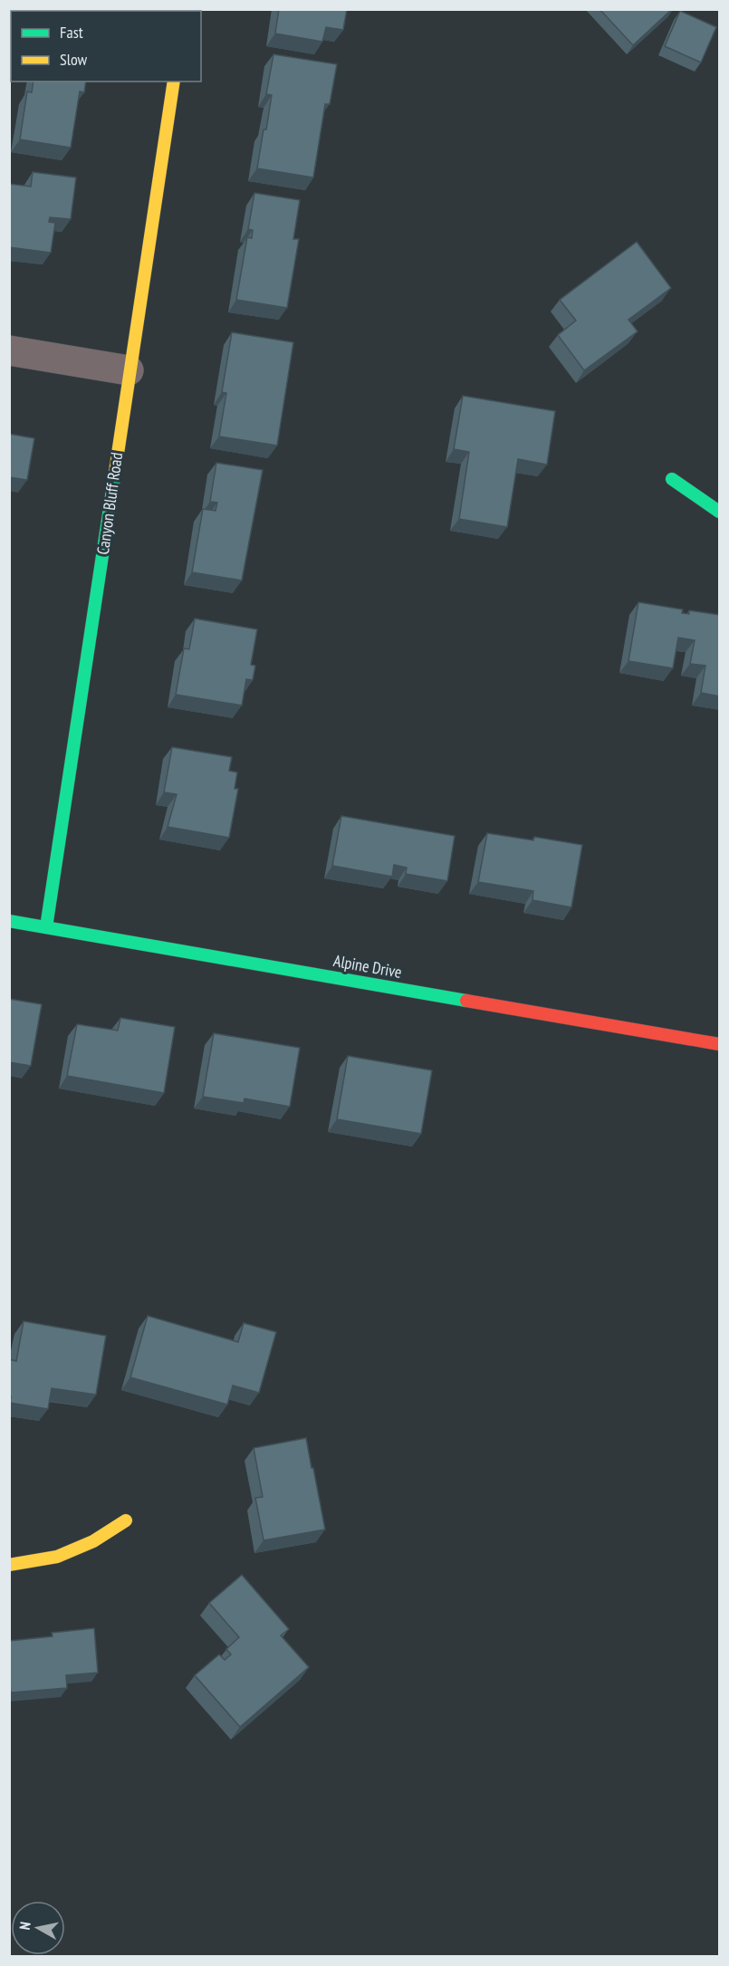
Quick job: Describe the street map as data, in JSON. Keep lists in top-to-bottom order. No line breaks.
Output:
{"streets":{"street":["Canyon Bluff Road","Alpine Drive"]},"crossings":[["Canyon Bluff Road","Alpine Drive"]],"legend":["Fast","Slow"],"north":"left"}
